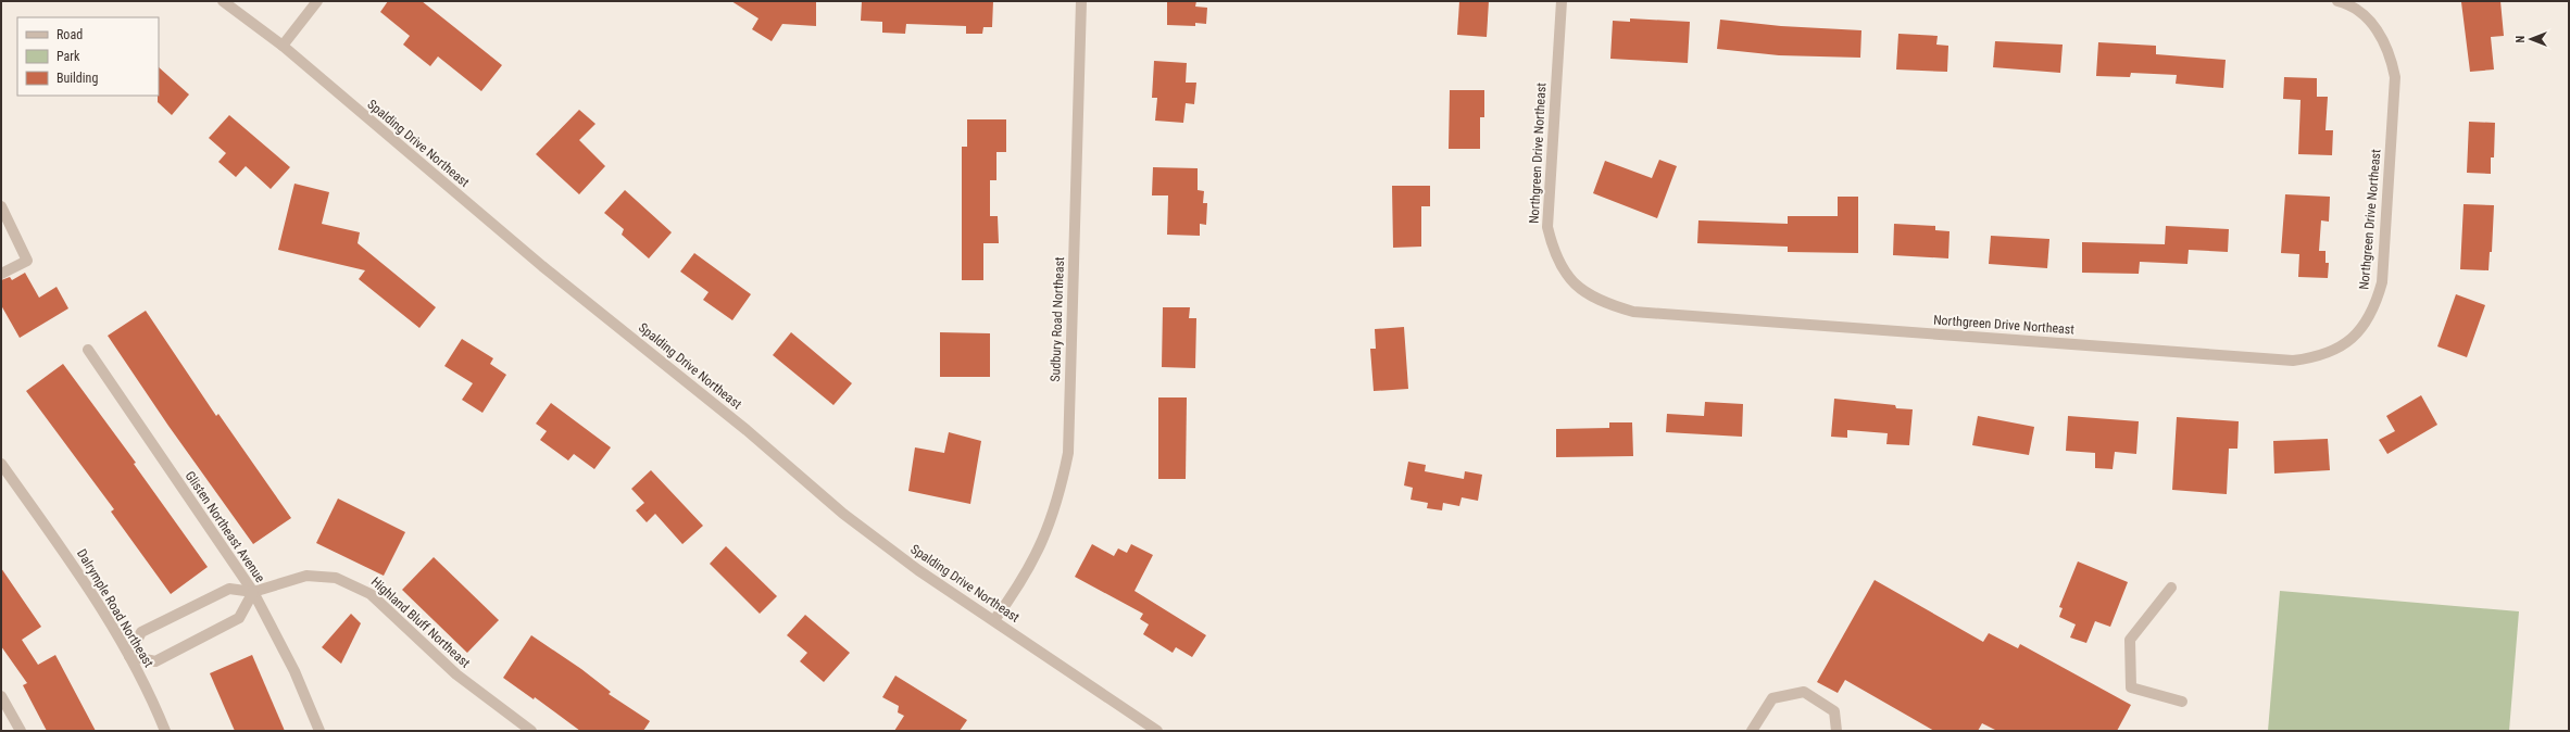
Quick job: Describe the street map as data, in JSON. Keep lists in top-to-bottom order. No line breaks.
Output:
{"streets":{"street":["Spalding Drive Northeast","Northgreen Drive Northeast","Sudbury Road Northeast","Glisten Northeast Avenue","Dalrymple Road Northeast","Highland Bluff Northeast"]},"crossings":[["Spalding Drive Northeast","Sudbury Road Northeast"],["Glisten Northeast Avenue","Highland Bluff Northeast"],["Dalrymple Road Northeast","Highland Bluff Northeast"]],"legend":["Road","Park","Building"],"north":"left"}
